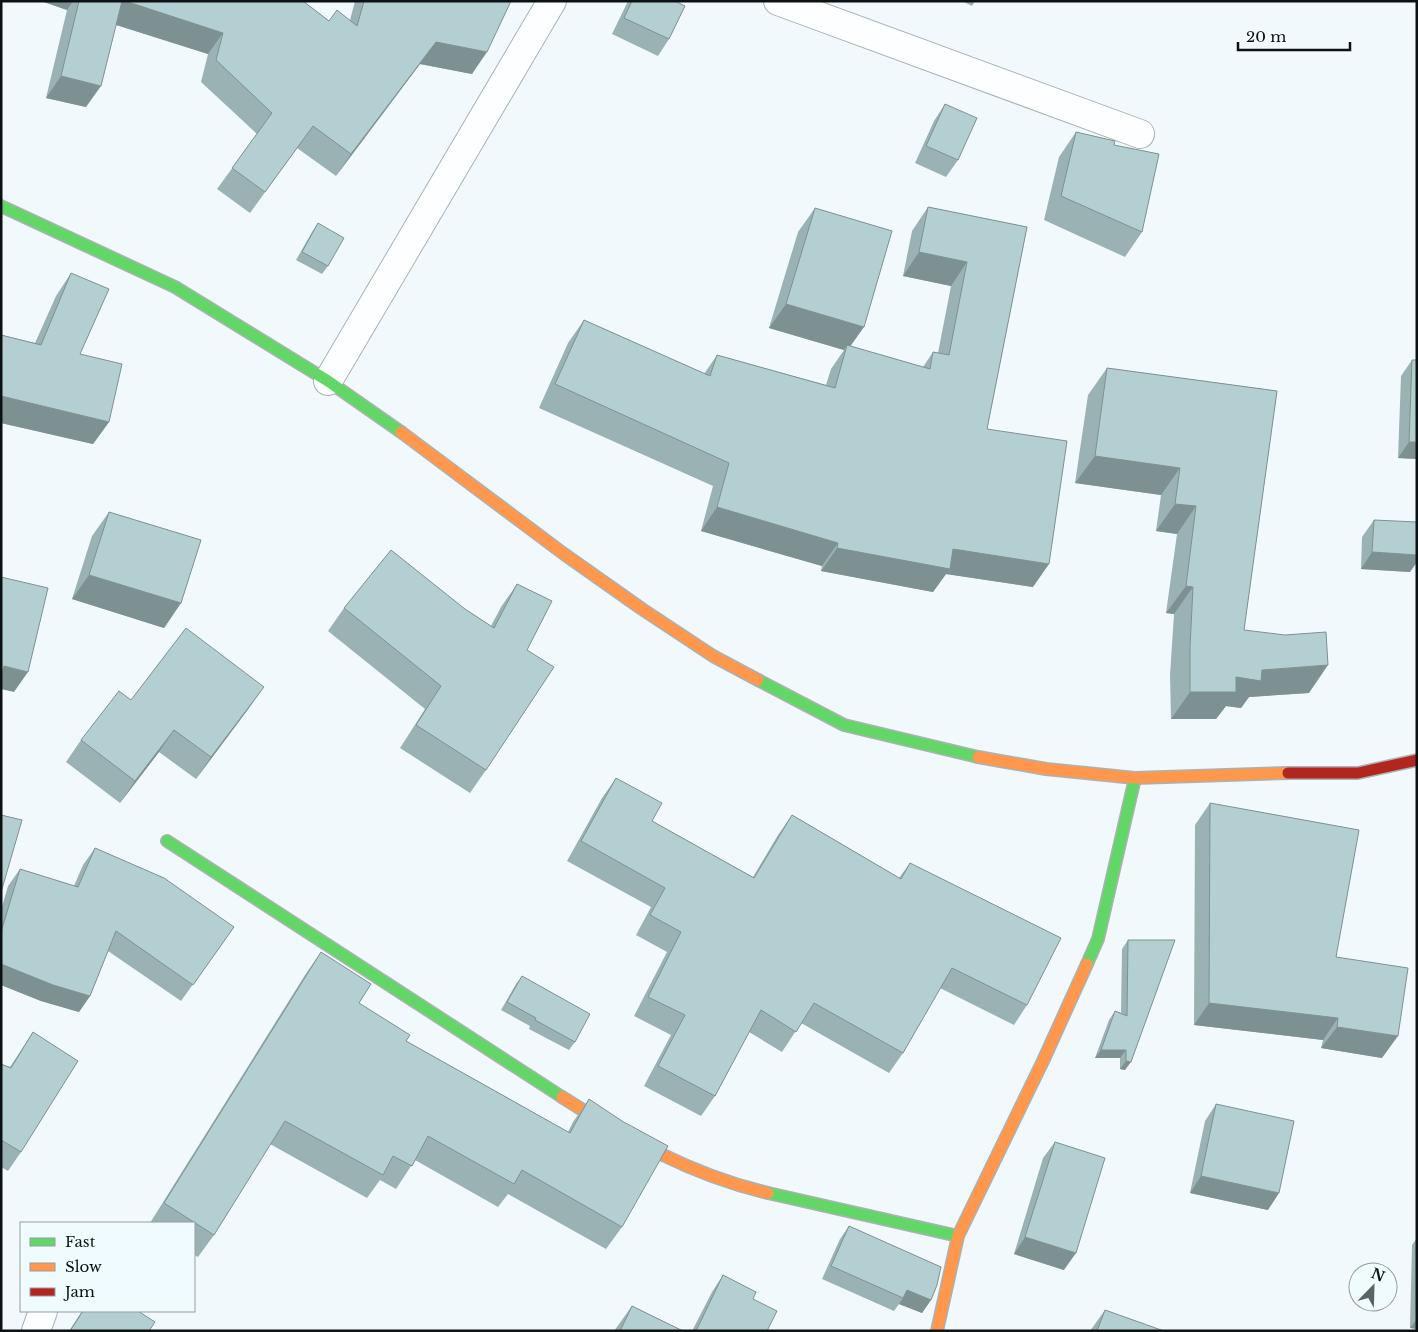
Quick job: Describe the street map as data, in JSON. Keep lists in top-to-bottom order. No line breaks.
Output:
{"legend":["Fast","Slow","Jam"],"scale_bar":"20 m","north":"top right"}
